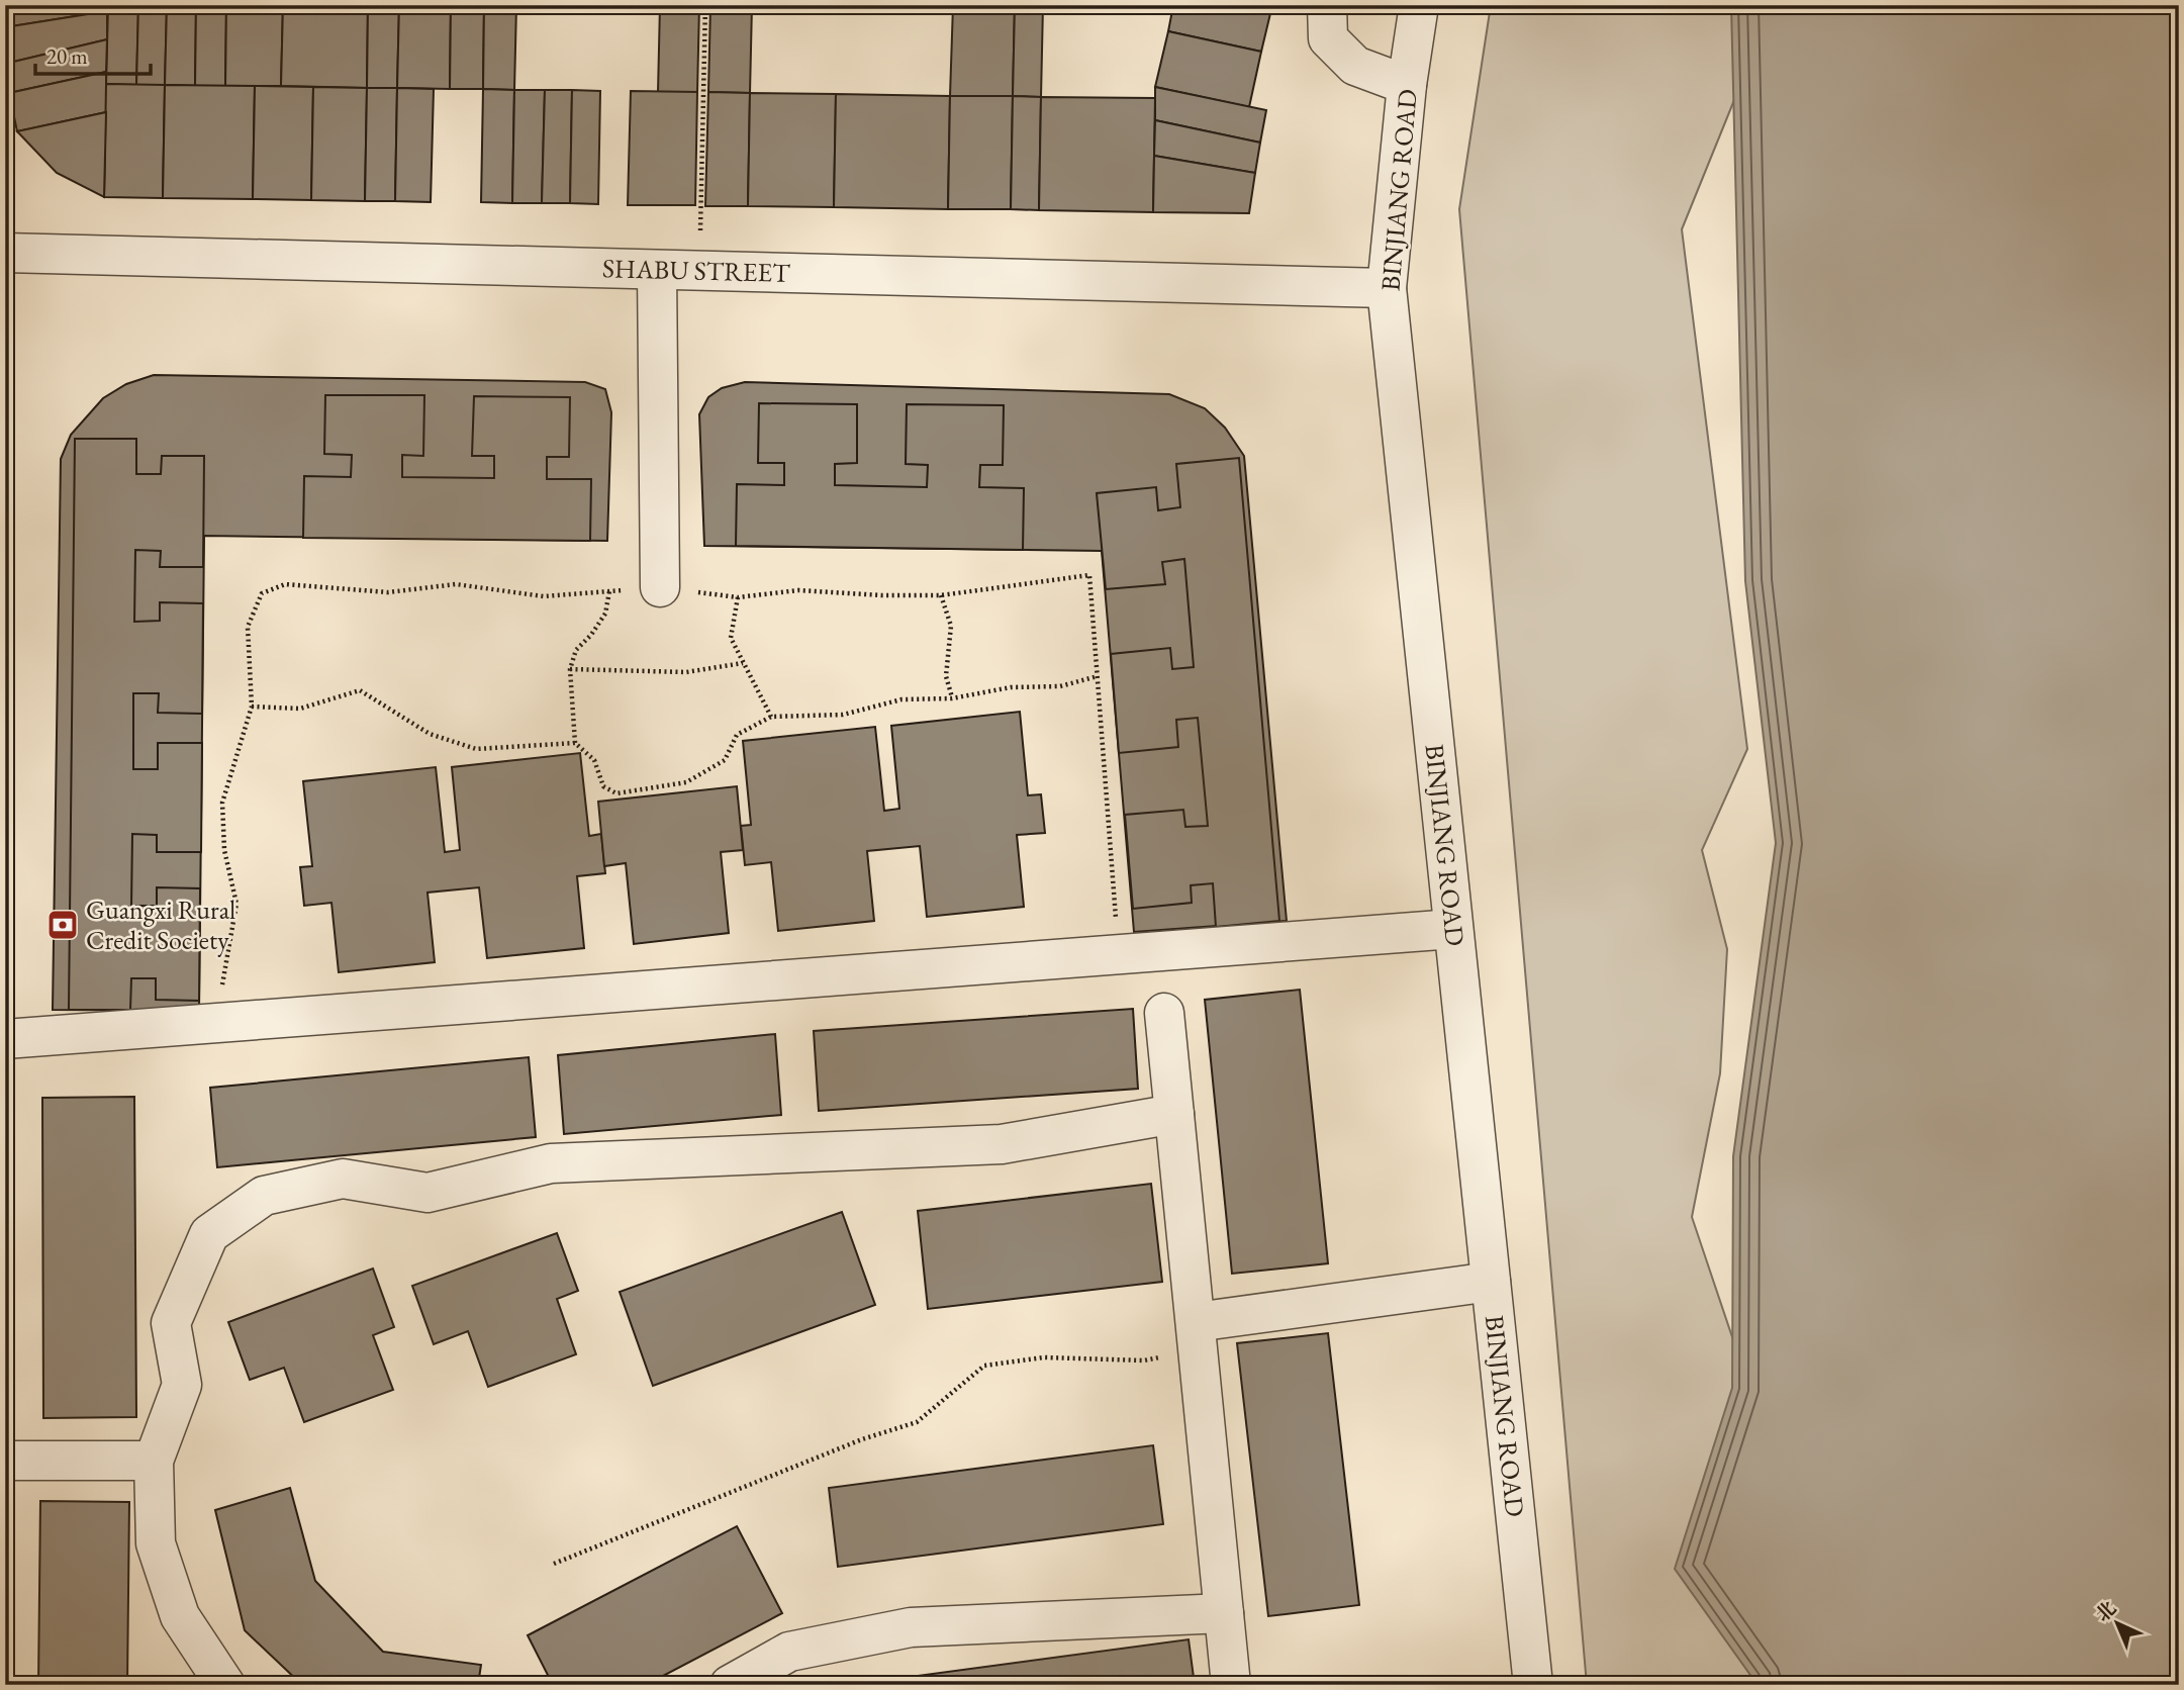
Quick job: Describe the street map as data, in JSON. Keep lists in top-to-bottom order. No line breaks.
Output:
{"streets":{"street":["BINJIANG ROAD","SHABU STREET"]},"crossings":[["BINJIANG ROAD","SHABU STREET"]],"places":{"bank":["Guangxi Rural Credit Society"]},"scale_bar":"20 m","north":"top left"}
